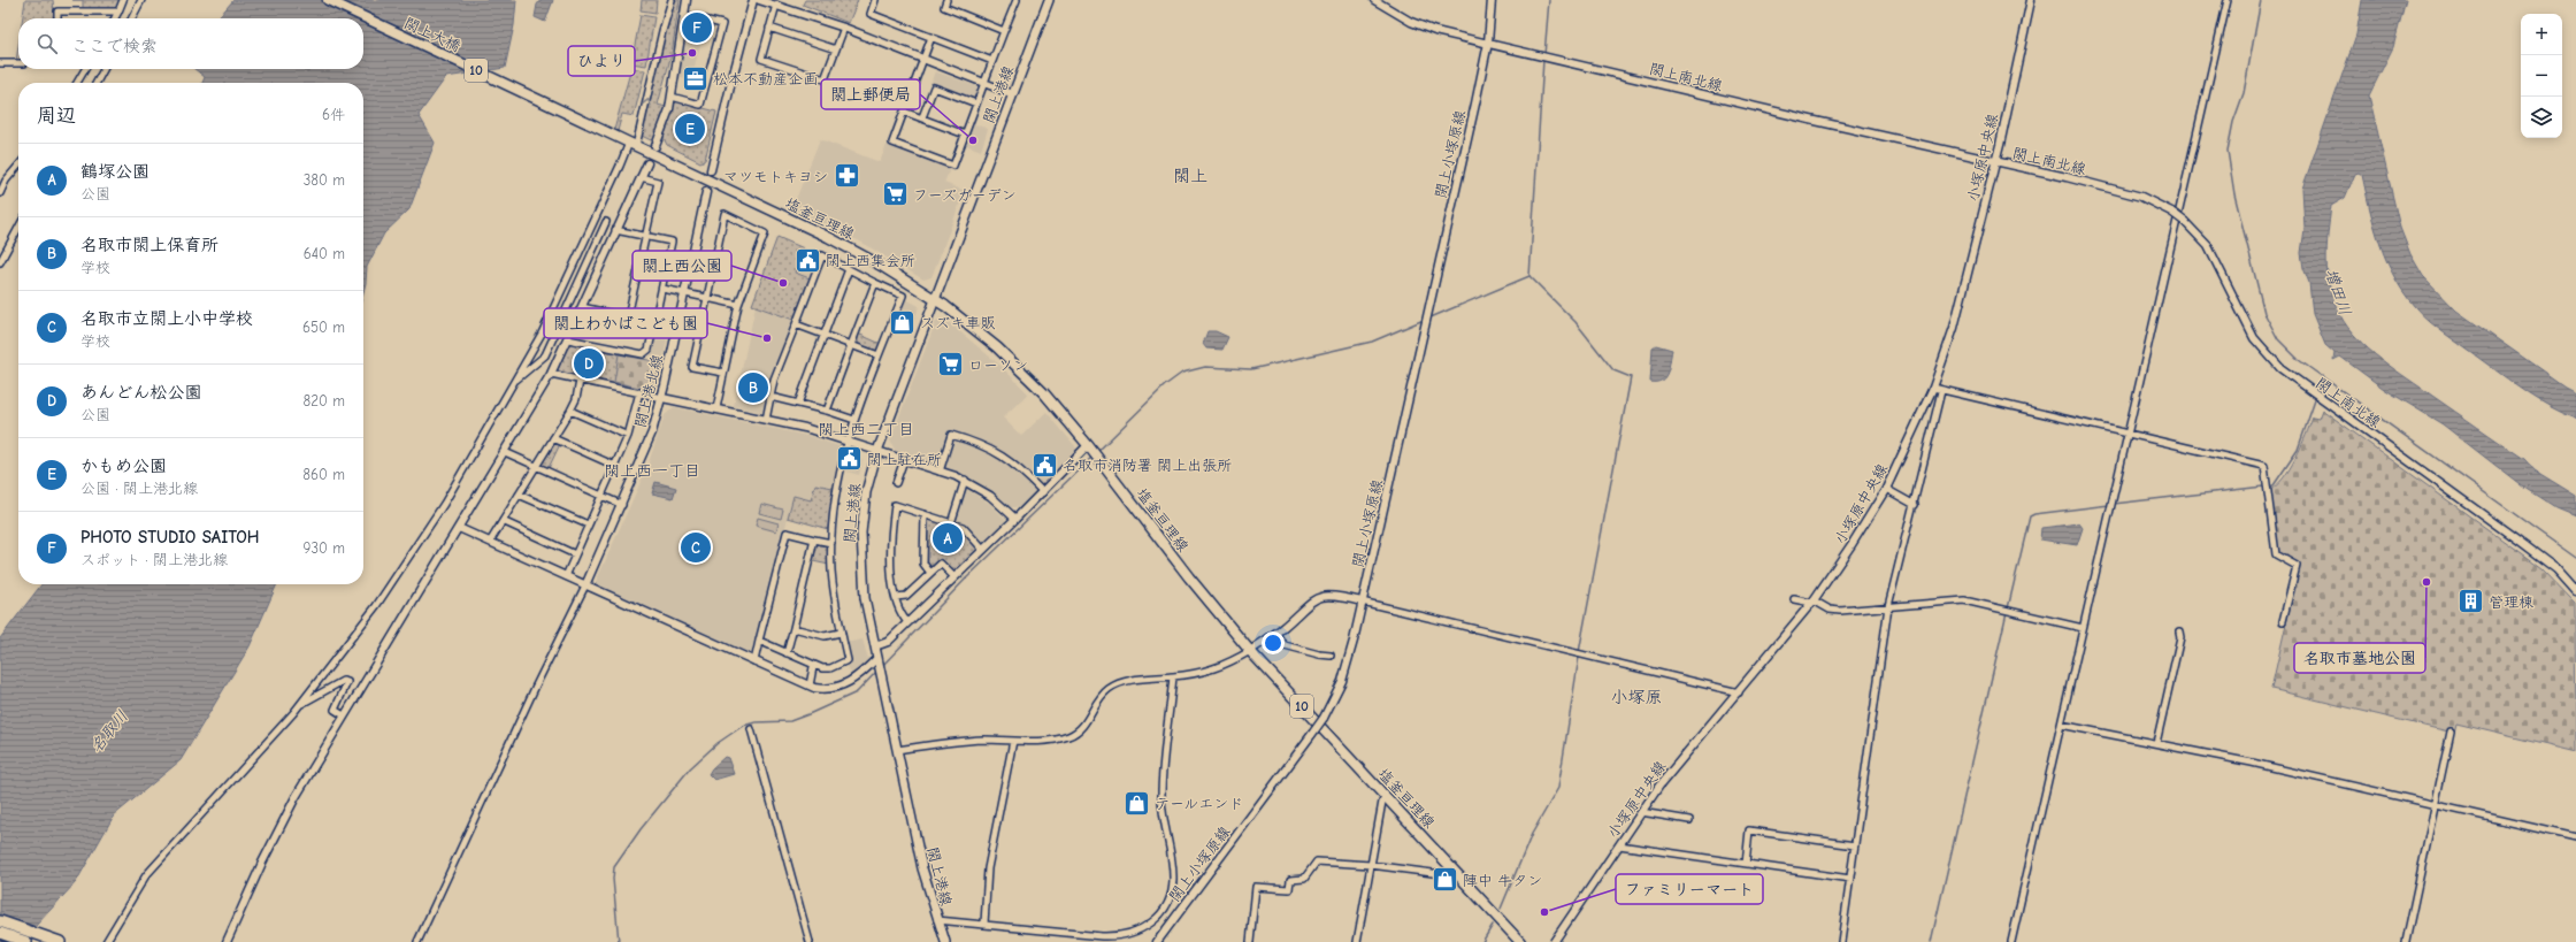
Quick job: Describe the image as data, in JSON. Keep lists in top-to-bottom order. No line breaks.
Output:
{"streets":{"main road":["閖上大橋","10","閖上港線","塩釜亘理線"],"street":["閖上南北線","閖上小塚原線","小塚原中央線","閖上港北線"]},"crossings":[["閖上大橋","塩釜亘理線"],["閖上南北線","閖上小塚原線"],["閖上南北線","小塚原中央線"],["閖上港線","塩釜亘理線"]],"districts":["閖上","閖上西二丁目","閖上西一丁目","小塚原"],"water":["増田川","名取川"],"places":{"other":["ひより","閖上郵便局","閖上西公園","閖上わかばこども園","名取市墓地公園","ファミリーマート"],"office":["松本不動産企画"],"pharmacy":["マツモトキヨシ"],"supermarket":["フーズガーデン","ローソン"],"public building":["閖上西集会所","閖上駐在所","名取市消防署 閖上出張所"],"shop":["スズキ車販","テールエンド","陣中 牛タン"],"building":["管理棟"]},"page":{"pins":["F","E","D","B","A","C"],"map_buttons":["+","−"],"search":"ここで検索","heading":["周辺","6件"],"list":[{"mark":"A","name":"鶴塚公園","note":"公園","value":"380 m"},{"mark":"B","name":"名取市閖上保育所","note":"学校","value":"640 m"},{"mark":"C","name":"名取市立閖上小中学校","note":"学校","value":"650 m"},{"mark":"D","name":"あんどん松公園","note":"公園","value":"820 m"},{"mark":"E","name":"かもめ公園","note":"公園 · 閖上港北線","value":"860 m"},{"mark":"F","name":"PHOTO STUDIO SAITOH","note":"スポット · 閖上港北線","value":"930 m"}]}}
